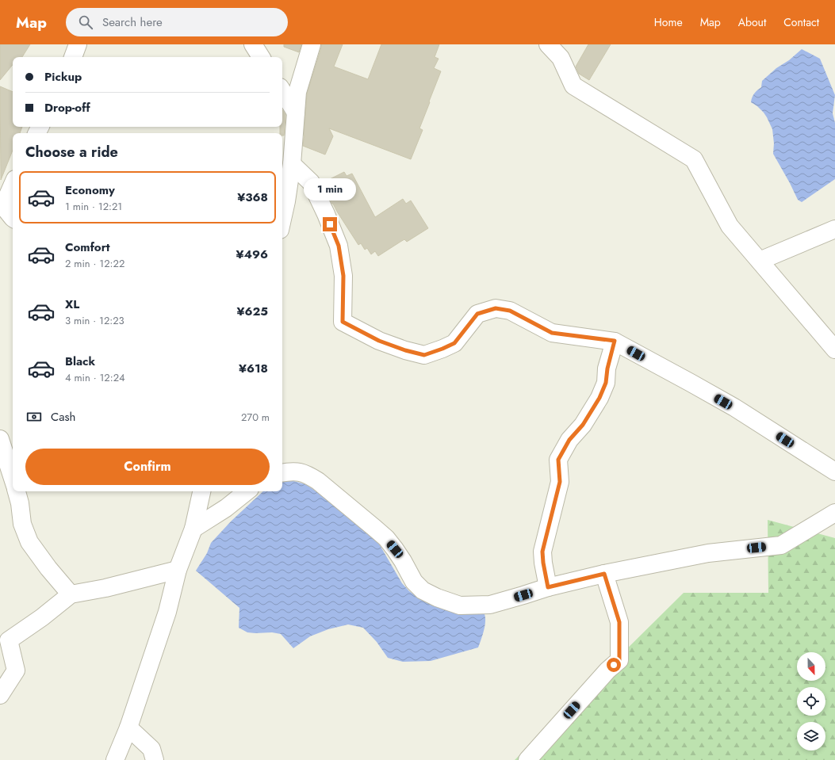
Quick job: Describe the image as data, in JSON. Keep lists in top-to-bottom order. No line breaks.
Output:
{"north":"bottom","page":{"header":"Map","search":"Search here","nav":["Home","Map","About","Contact"],"banner":["Pickup","Drop-off"],"heading":"Choose a ride","list":[{"name":"Economy","note":"1 min · 12:21","value":"¥368"},{"name":"Comfort","note":"2 min · 12:22","value":"¥496"},{"name":"XL","note":"3 min · 12:23","value":"¥625"},{"name":"Black","note":"4 min · 12:24","value":"¥618"}],"bubble":"1 min","pay":["Cash","270 m"],"buttons":"Confirm"}}
